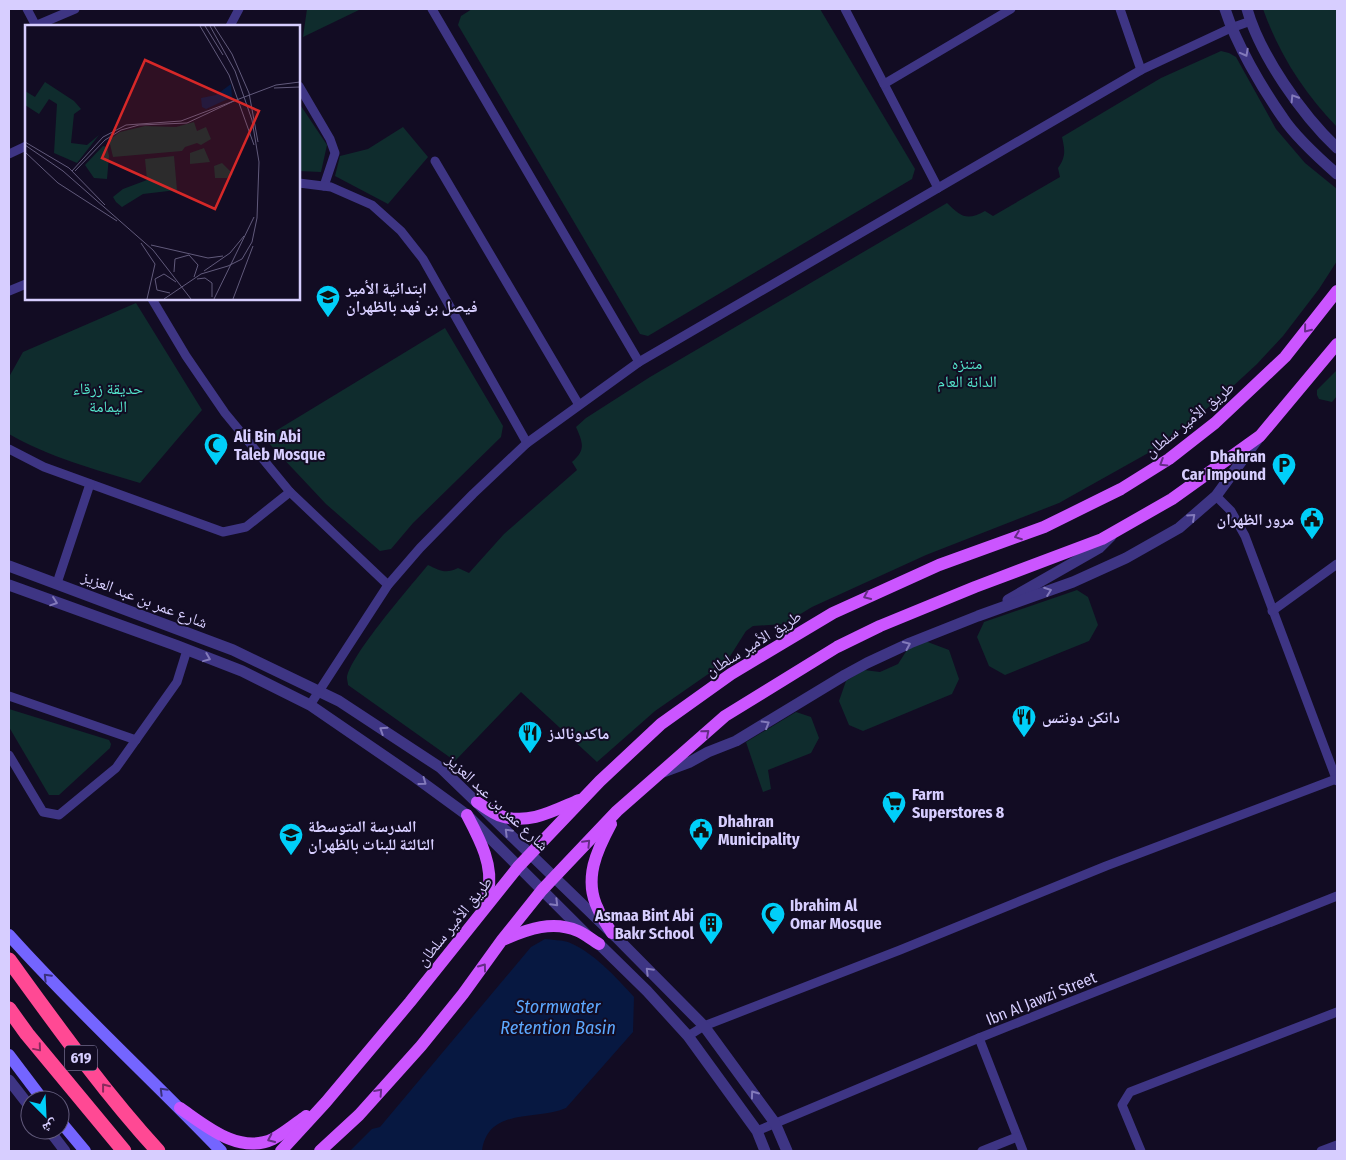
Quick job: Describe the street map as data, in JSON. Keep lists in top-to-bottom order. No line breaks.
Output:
{"streets":{"highway":["619"],"main road":["طريق الأمير سلطان"],"street":["شارع عمر بن عبد العزيز","Ibn Al Jawzi Street"]},"crossings":[["طريق الأمير سلطان","شارع عمر بن عبد العزيز"],["شارع عمر بن عبد العزيز","Ibn Al Jawzi Street"]],"water":["Stormwater Retention Basin"],"parks":["متنزه الدانة العام","حديقة زرقاء اليمامة"],"places":{"school or university":["ابتدائية الأمير فيصل بن فهد بالظهران","المدرسة المتوسطة الثالثة للبنات بالظهران"],"mosque":["Ali Bin Abi Taleb Mosque","Ibrahim Al Omar Mosque"],"parking":["Dhahran Car Impound"],"public building":["مرور الظهران","Dhahran Municipality"],"restaurant":["دانكن دونتس","ماكدونالدز"],"supermarket":["Farm Superstores 8"],"building":["Asmaa Bint Abi Bakr School"]},"north":"bottom right"}
